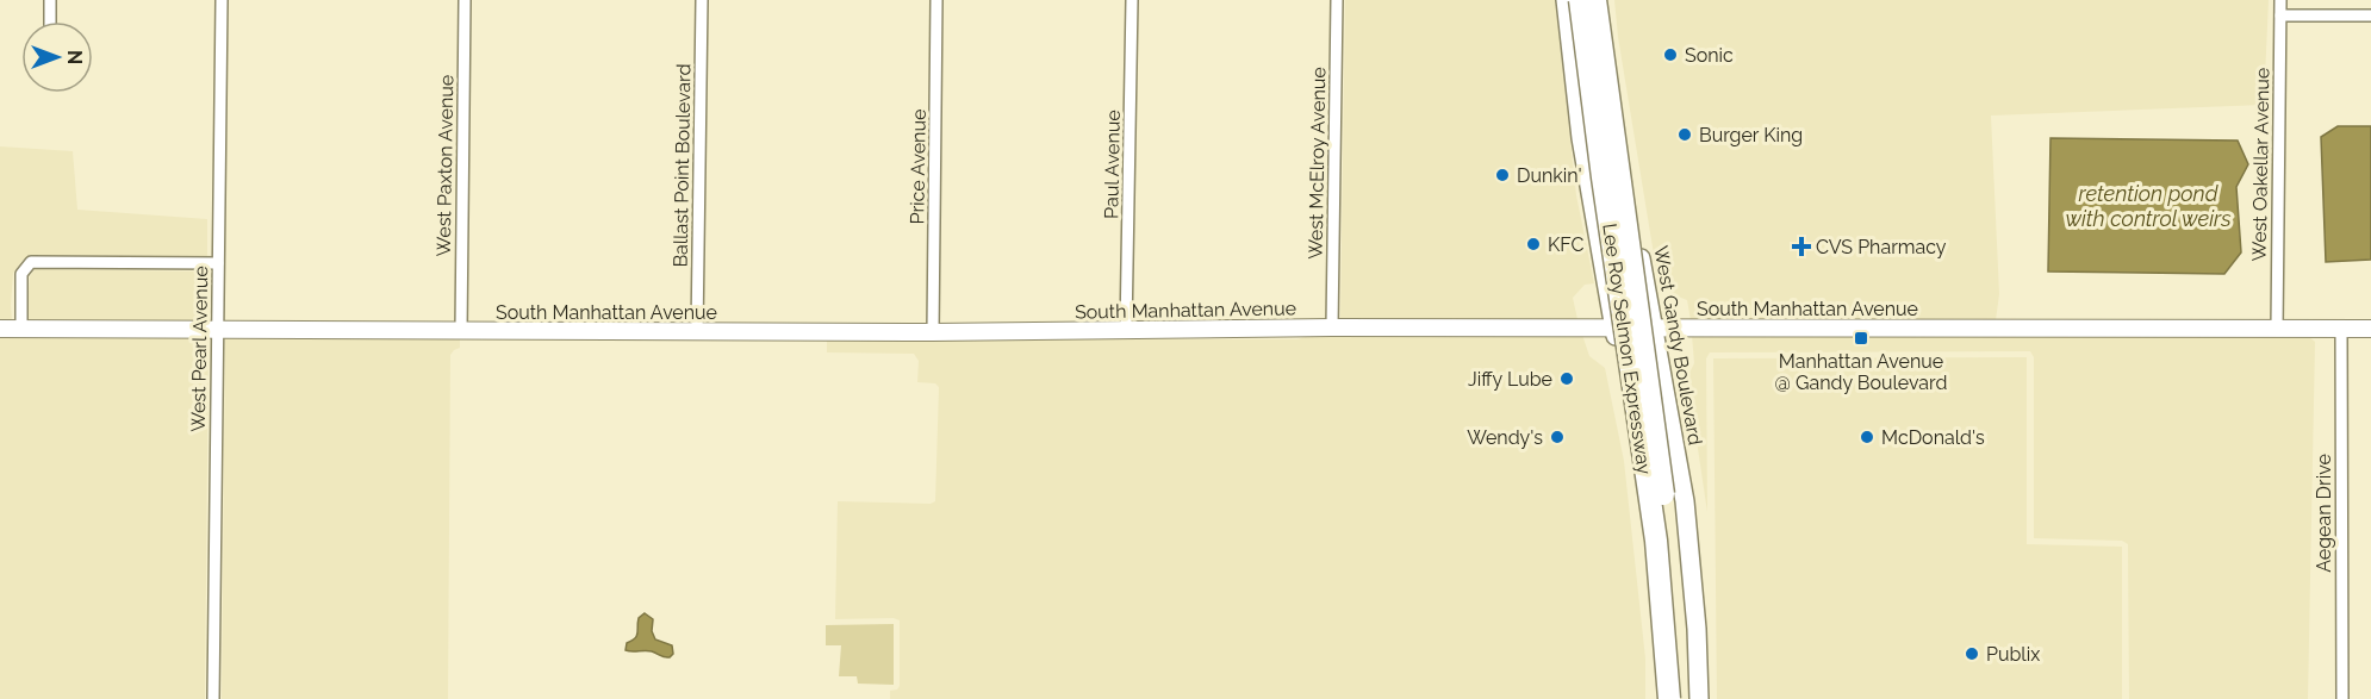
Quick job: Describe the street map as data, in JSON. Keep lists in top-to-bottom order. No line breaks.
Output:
{"streets":{"highway":["Lee Roy Selmon Expressway"],"main road":["West Gandy Boulevard"],"street":["West McElroy Avenue","Paul Avenue","West Oakellar Avenue","West Paxton Avenue","Ballast Point Boulevard","Price Avenue","South Manhattan Avenue","West Pearl Avenue","Aegean Drive"]},"crossings":[["West McElroy Avenue","South Manhattan Avenue"],["Paul Avenue","South Manhattan Avenue"],["West Oakellar Avenue","South Manhattan Avenue"],["West Paxton Avenue","South Manhattan Avenue"],["Ballast Point Boulevard","South Manhattan Avenue"],["Price Avenue","South Manhattan Avenue"],["South Manhattan Avenue","West Gandy Boulevard"],["South Manhattan Avenue","West Pearl Avenue"],["South Manhattan Avenue","Aegean Drive"]],"water":["retention pond with control weirs"],"places":{"other":["Sonic","Burger King","Dunkin'","KFC","Jiffy Lube","Wendy's","McDonald's","Publix"],"health":["CVS Pharmacy"],"transit":["Manhattan Avenue @ Gandy Boulevard"]},"north":"right"}
